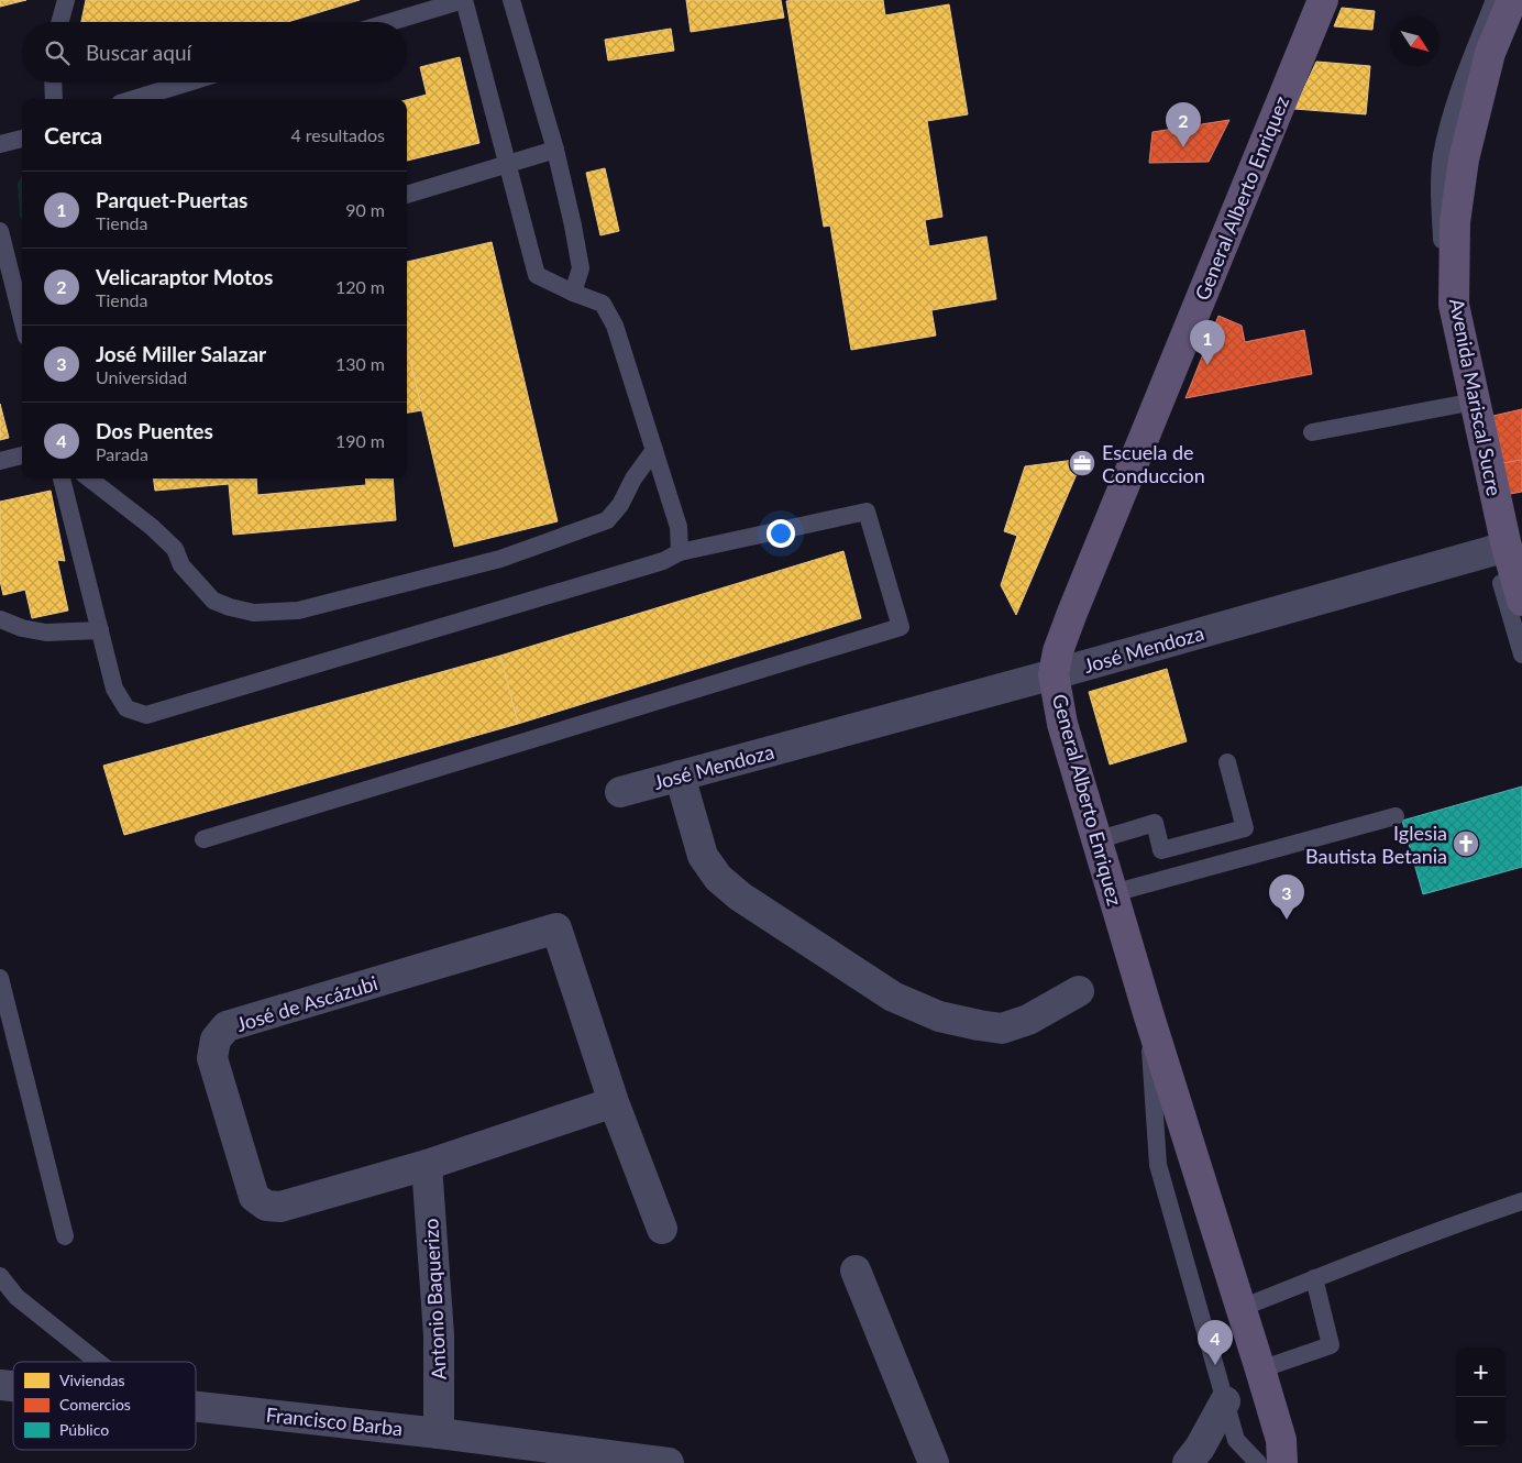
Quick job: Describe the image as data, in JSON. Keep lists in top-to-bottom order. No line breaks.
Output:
{"streets":{"main road":["General Alberto Enriquez","Avenida Mariscal Sucre"],"street":["José Mendoza","José de Ascázubi","Antonio Baquerizo","Francisco Barba"]},"crossings":[["General Alberto Enriquez","José Mendoza"],["Avenida Mariscal Sucre","José Mendoza"],["José de Ascázubi","Antonio Baquerizo"],["Antonio Baquerizo","Francisco Barba"]],"places":{"office":["Escuela de Conduccion"],"church":["Iglesia Bautista Betania"]},"legend":["Viviendas","Comercios","Público"],"north":"bottom right","page":{"search":"Buscar aquí","heading":["Cerca","4 resultados"],"pins":["2","1","3","4"],"list":[{"mark":"1","name":"Parquet-Puertas","note":"Tienda","value":"90 m"},{"mark":"2","name":"Velicaraptor Motos","note":"Tienda","value":"120 m"},{"mark":"3","name":"José Miller Salazar","note":"Universidad","value":"130 m"},{"mark":"4","name":"Dos Puentes","note":"Parada","value":"190 m"}],"map_buttons":["+","−"]}}
